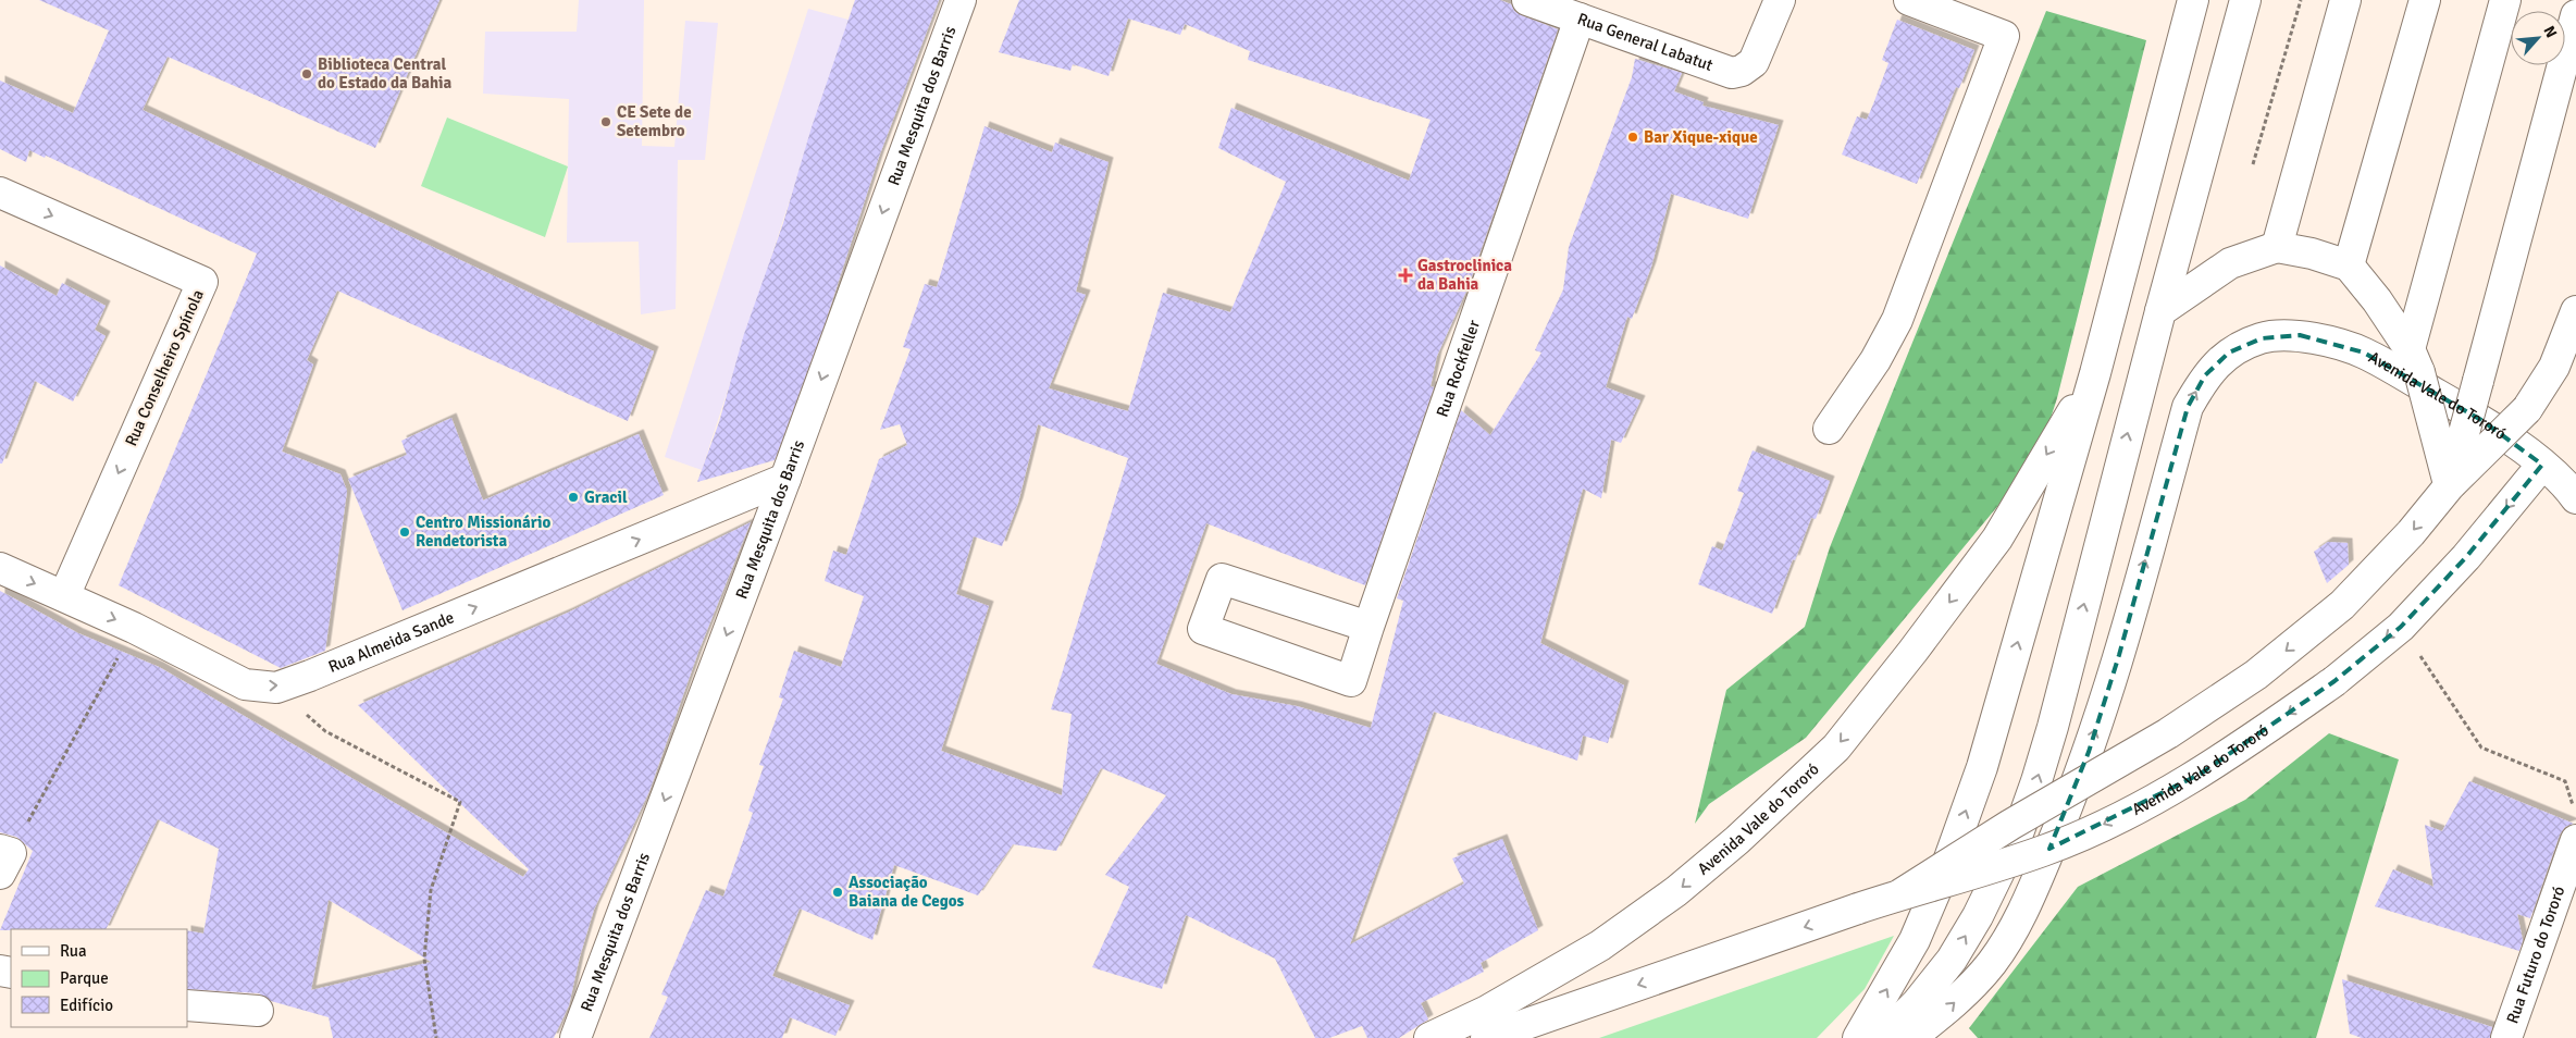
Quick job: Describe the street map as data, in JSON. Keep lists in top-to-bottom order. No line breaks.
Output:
{"streets":{"street":["Rua General Labatut","Rua Mesquita dos Barris","Rua Conselheiro Spínola","Rua Rockfeller","Avenida Vale do Tororó","Rua Almeida Sande","Rua Futuro do Tororó"]},"crossings":[["Rua General Labatut","Rua Rockfeller"],["Rua Mesquita dos Barris","Rua Almeida Sande"],["Rua Conselheiro Spínola","Rua Almeida Sande"]],"one_way":["Rua Mesquita dos Barris","Rua Almeida Sande"],"places":{"other":["Biblioteca Central do Estado da Bahia","CE Sete de Setembro","Bar Xique-xique","Gracil","Centro Missionário Rendetorista","Associação Baiana de Cegos"],"health":["Gastroclinica da Bahia"]},"legend":["Rua","Parque","Edifício"],"north":"top right"}
